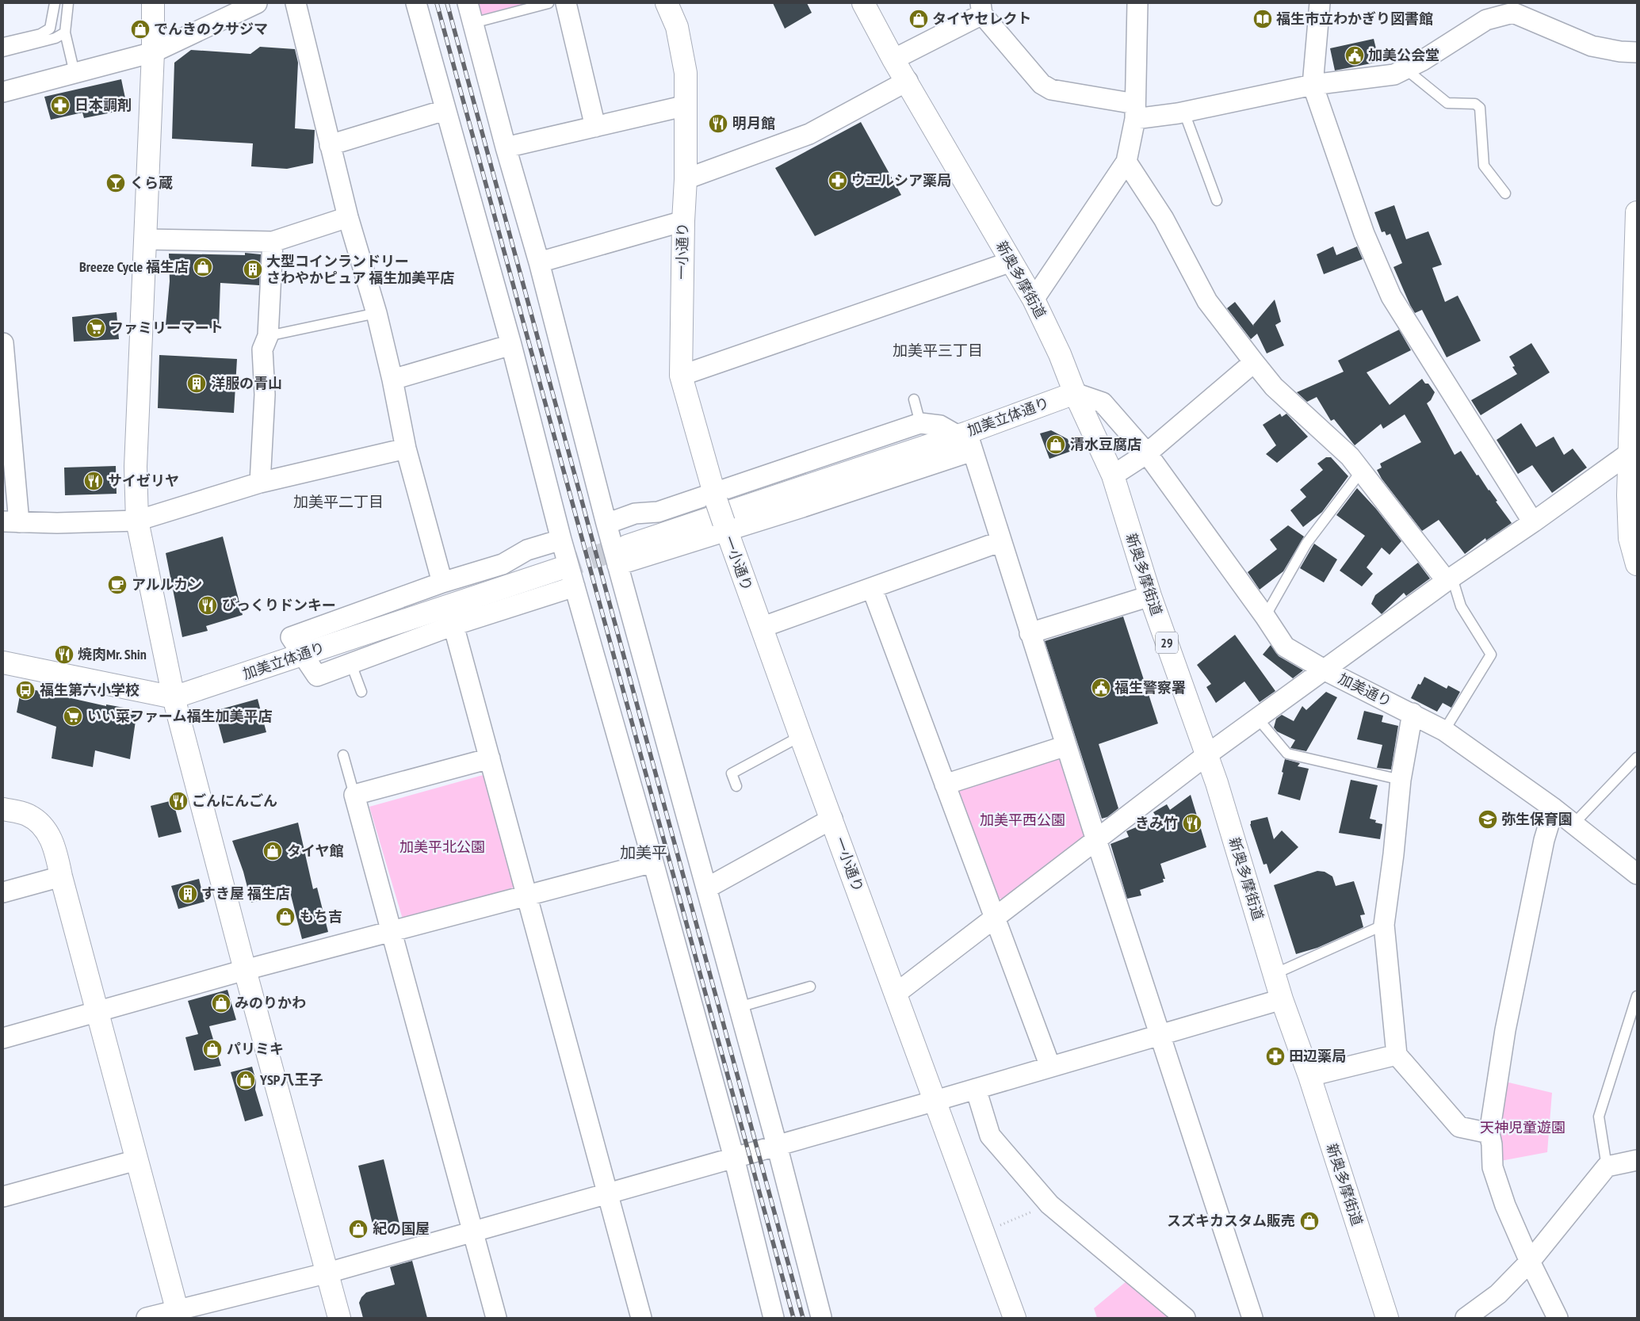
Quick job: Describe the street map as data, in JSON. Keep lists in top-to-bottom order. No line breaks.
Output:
{"streets":{"street":["一小通り","新奥多摩街道","加美立体通り","29","加美通り"]},"crossings":[["新奥多摩街道","加美立体通り"],["新奥多摩街道","加美通り"],["加美立体通り","加美通り"]],"districts":["加美平三丁目","加美平二丁目","加美平"],"parks":["加美平西公園","加美平北公園","天神児童遊園"],"places":{"shop":["タイヤセレクト","でんきのクサジマ","Breeze Cycle 福生店","清水豆腐店","タイヤ館","もち吉","みのりかわ","パリミキ","YSP八王子","スズキカスタム販売","紀の国屋"],"library":["福生市立わかぎり図書館"],"public building":["加美公会堂","福生警察署"],"pharmacy":["日本調剤","ウエルシア薬局","田辺薬局"],"restaurant":["明月館","サイゼリヤ","びっくりドンキー","焼肉Mr. Shin","ごんにんごん","きみ竹"],"bar":["くら蔵"],"building":["大型コインランドリー さわやかピュア 福生加美平店","洋服の青山","すき屋 福生店"],"supermarket":["ファミリーマート","いい菜ファーム福生加美平店"],"cafe":["アルルカン"],"bus stop":["福生第六小学校"],"school or university":["弥生保育園"]}}
